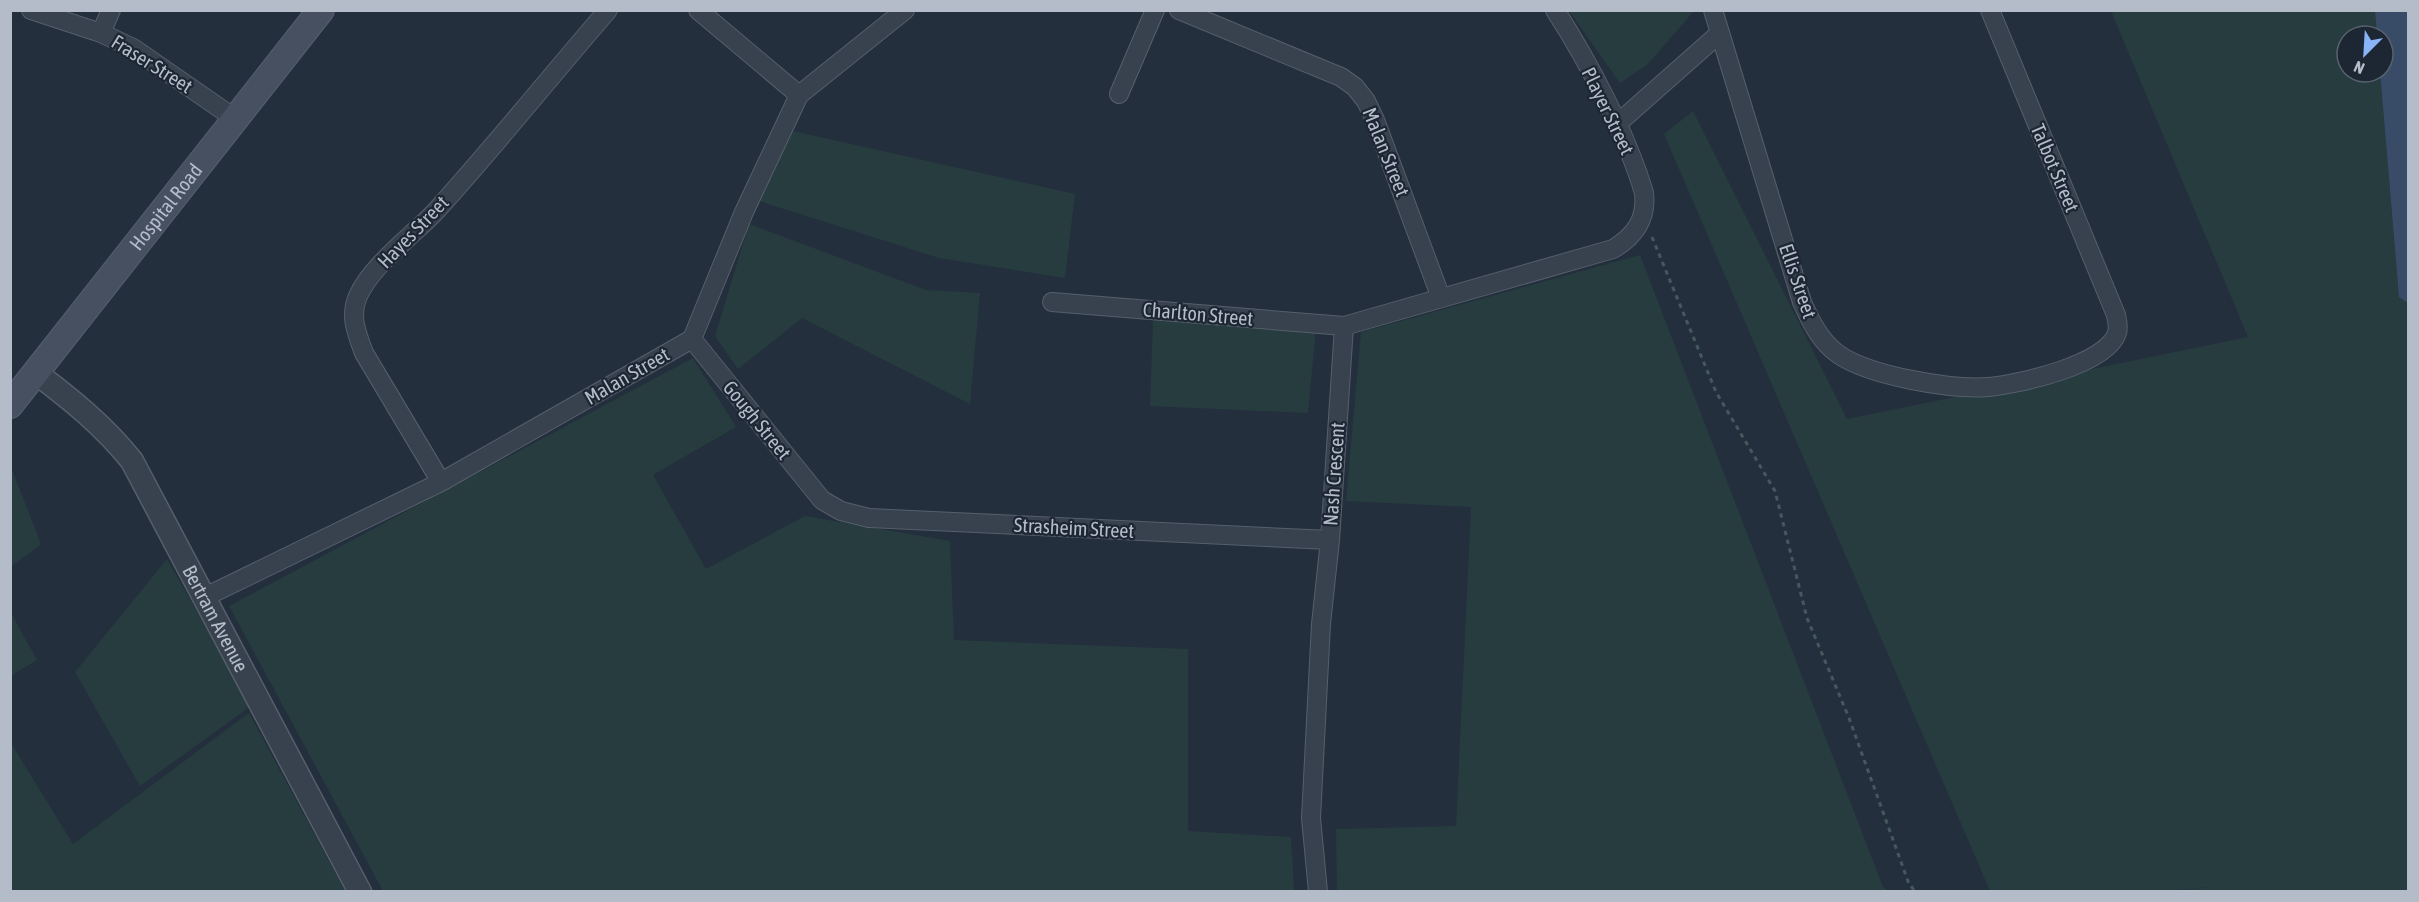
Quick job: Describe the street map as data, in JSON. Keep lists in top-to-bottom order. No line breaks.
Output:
{"streets":{"main road":["Hospital Road"],"street":["Fraser Street","Player Street","Malan Street","Talbot Street","Hayes Street","Ellis Street","Charlton Street","Gough Street","Nash Crescent","Strasheim Street","Bertram Avenue"]},"crossings":[["Fraser Street","Hospital Road"],["Malan Street","Hayes Street"],["Malan Street","Gough Street"],["Malan Street","Bertram Avenue"],["Talbot Street","Ellis Street"],["Hospital Road","Bertram Avenue"],["Charlton Street","Nash Crescent"],["Gough Street","Strasheim Street"],["Nash Crescent","Strasheim Street"]],"north":"bottom left"}
